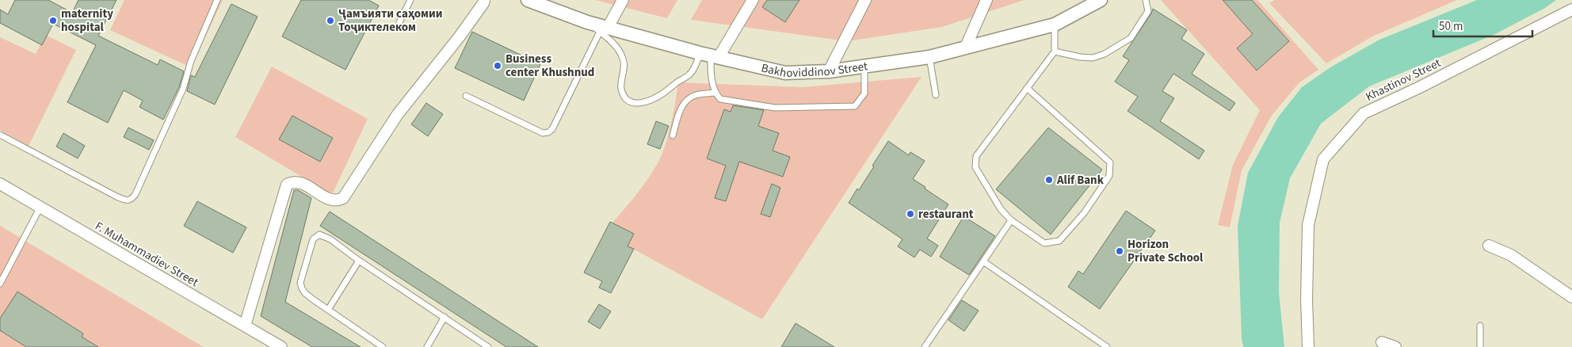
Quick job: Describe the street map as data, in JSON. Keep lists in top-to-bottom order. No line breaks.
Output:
{"streets":{"street":["Bakhoviddinov Street","Khastinov Street","F. Muhammadiev Street"]},"places":["maternity hospital","Ҷамъияти саҳомии Тоҷиктелеком","Business center Khushnud","Alif Bank","restaurant","Horizon Private School"],"scale_bar":"50 m"}
